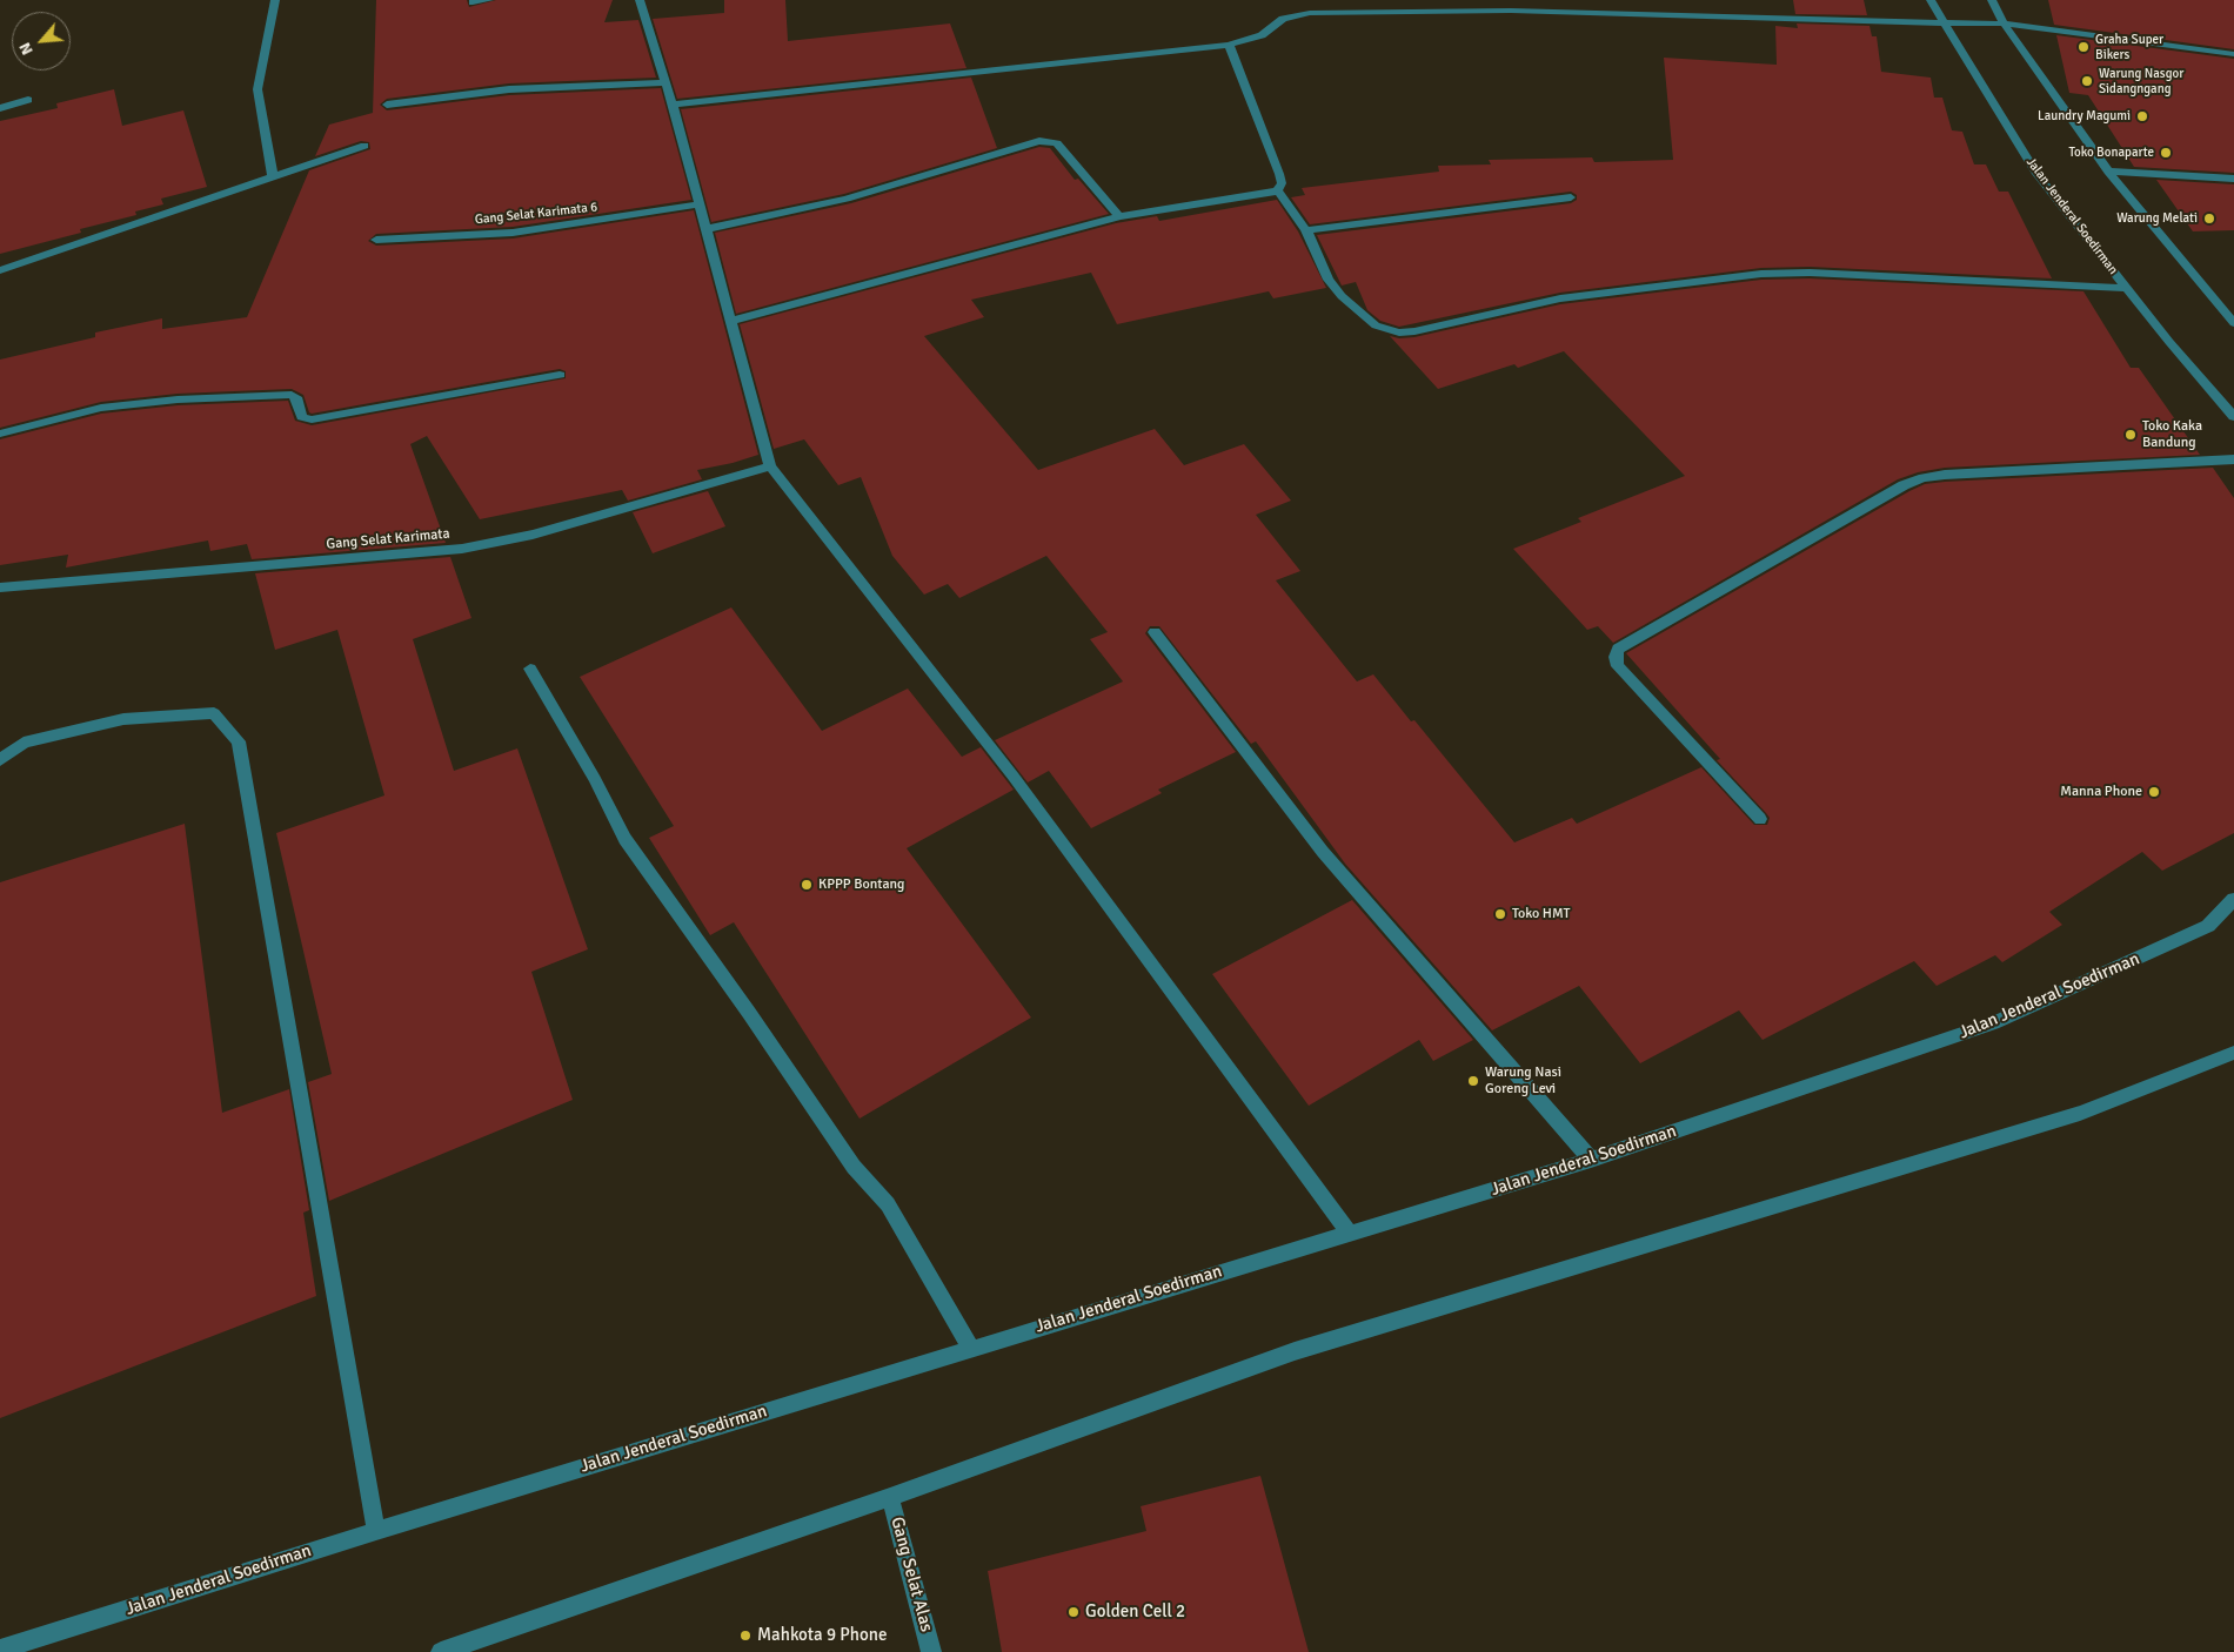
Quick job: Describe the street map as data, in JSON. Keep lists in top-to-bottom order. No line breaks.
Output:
{"streets":{"street":["Gang Selat Karimata 6","Jalan Jenderal Soedirman","Gang Selat Karimata","Gang Selat Alas"]},"places":["Graha Super Bikers","Warung Nasgor Sidangngang","Laundry Magumi","Toko Bonaparte","Warung Melati","Toko Kaka Bandung","Manna Phone","KPPP Bontang","Toko HMT","Warung Nasi Goreng Levi","Golden Cell 2","Mahkota 9 Phone"],"north":"bottom left"}
